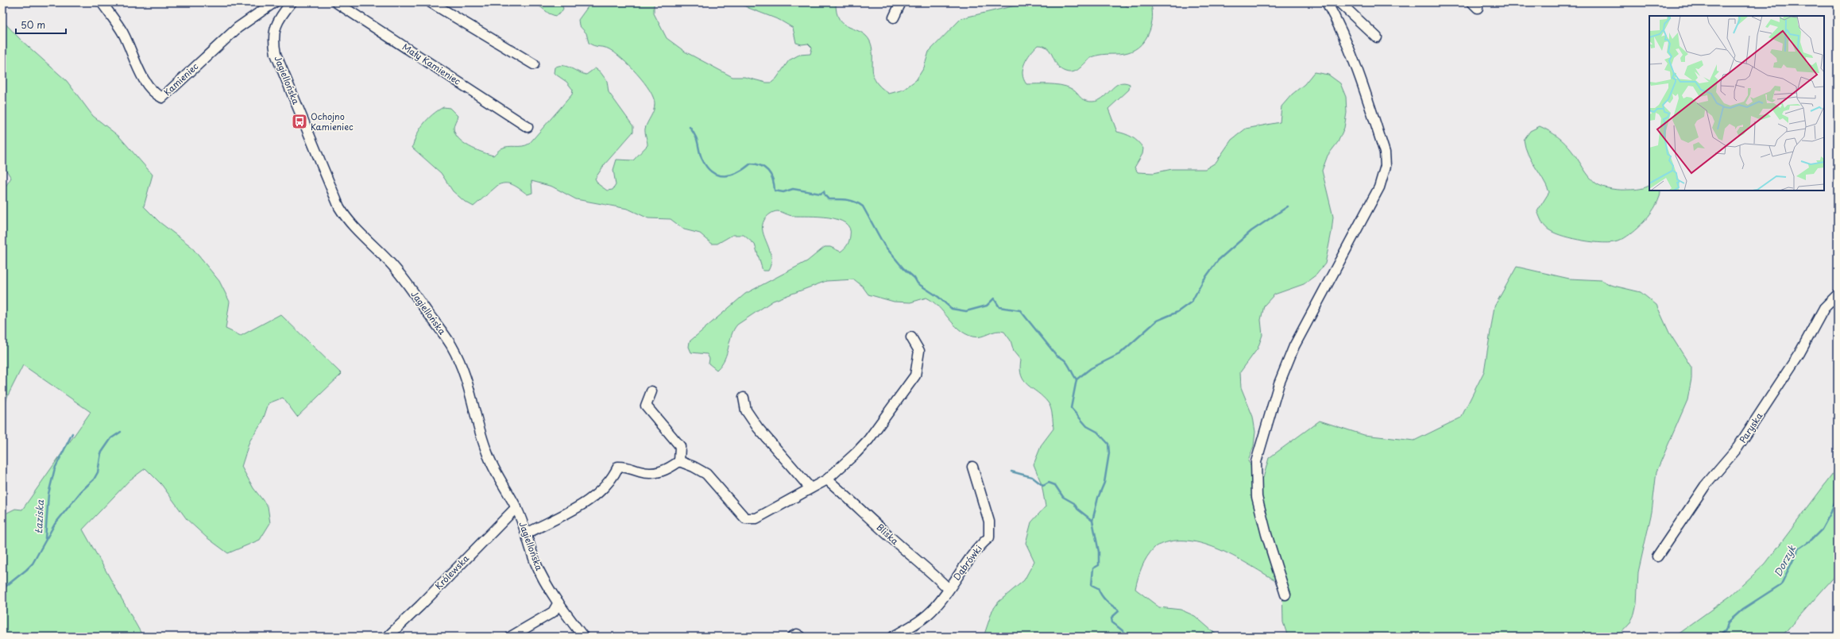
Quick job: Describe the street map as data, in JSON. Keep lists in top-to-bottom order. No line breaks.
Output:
{"streets":{"street":["Mały Kamieniec","Kamieniec","Jagiellońska","Paryska","Bliska","Dąbrówki","Królewska"]},"crossings":[["Jagiellońska","Królewska"],["Bliska","Dąbrówki"]],"water":["Łaziska","Dorzyk"],"places":{"bus stop":["Ochojno Kamieniec"]},"scale_bar":"50 m"}
